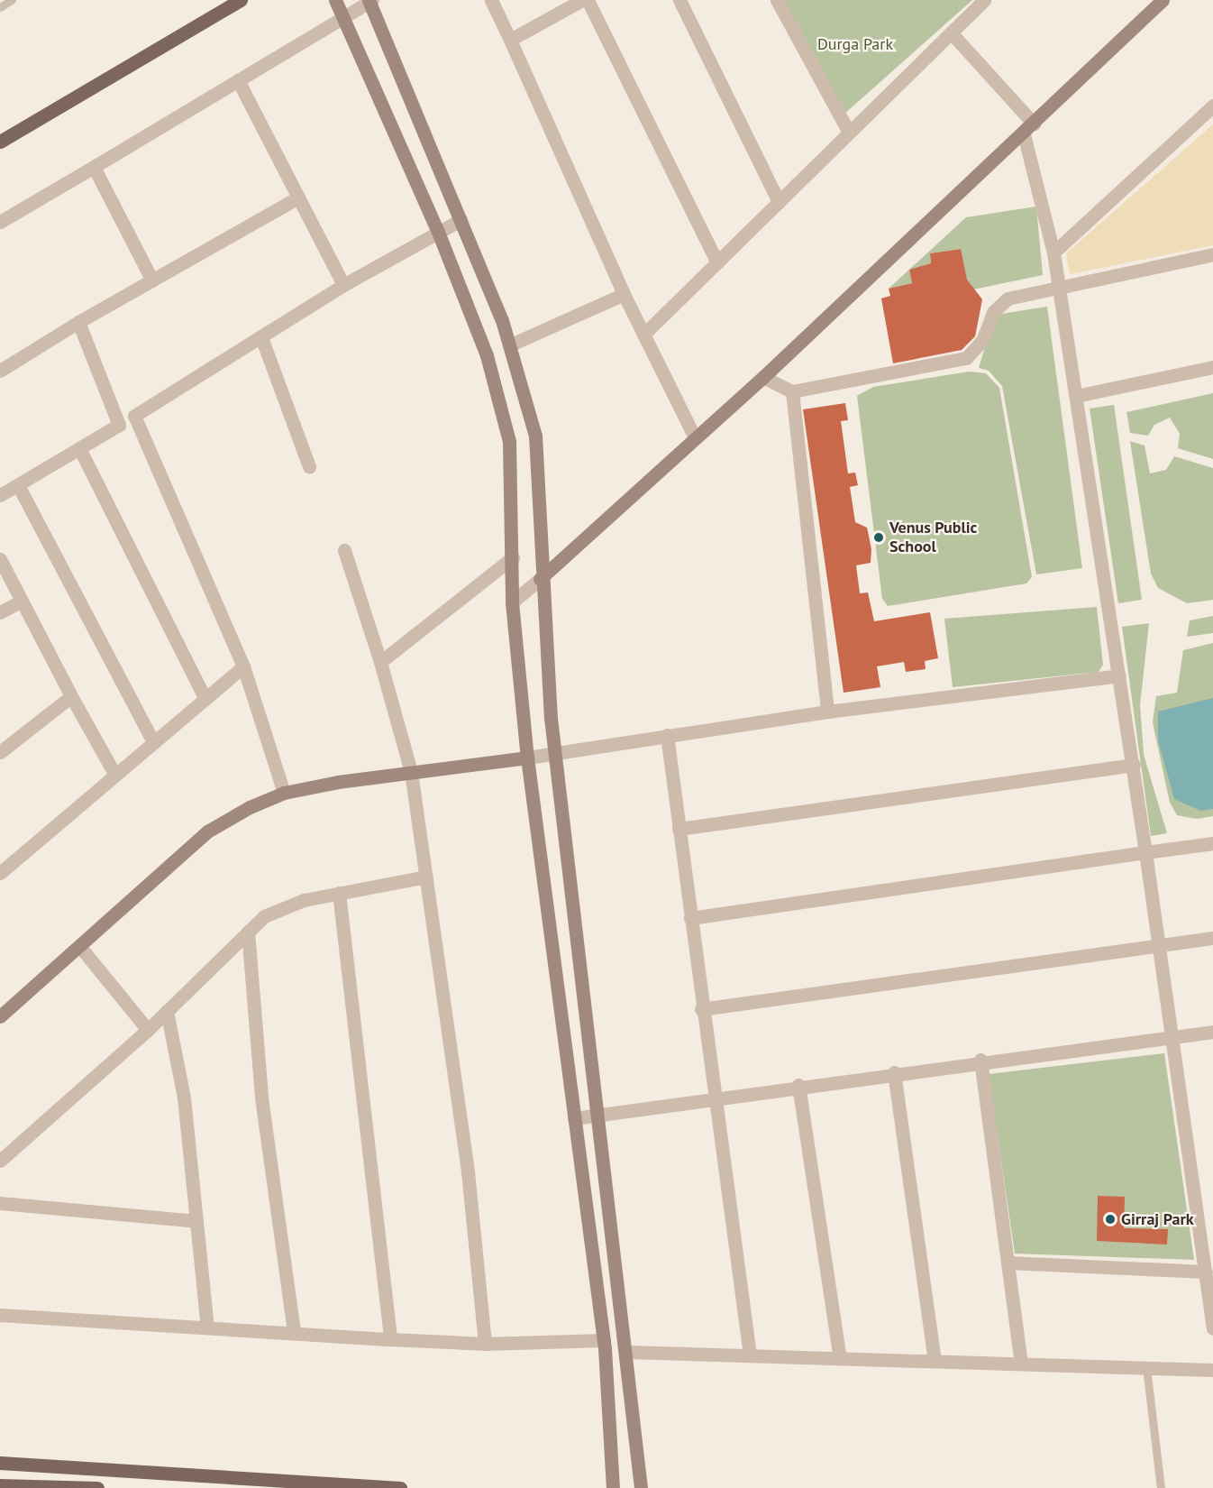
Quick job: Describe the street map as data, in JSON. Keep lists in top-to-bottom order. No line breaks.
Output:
{"parks":["Durga Park"],"places":["Venus Public School","Girraj Park"]}
